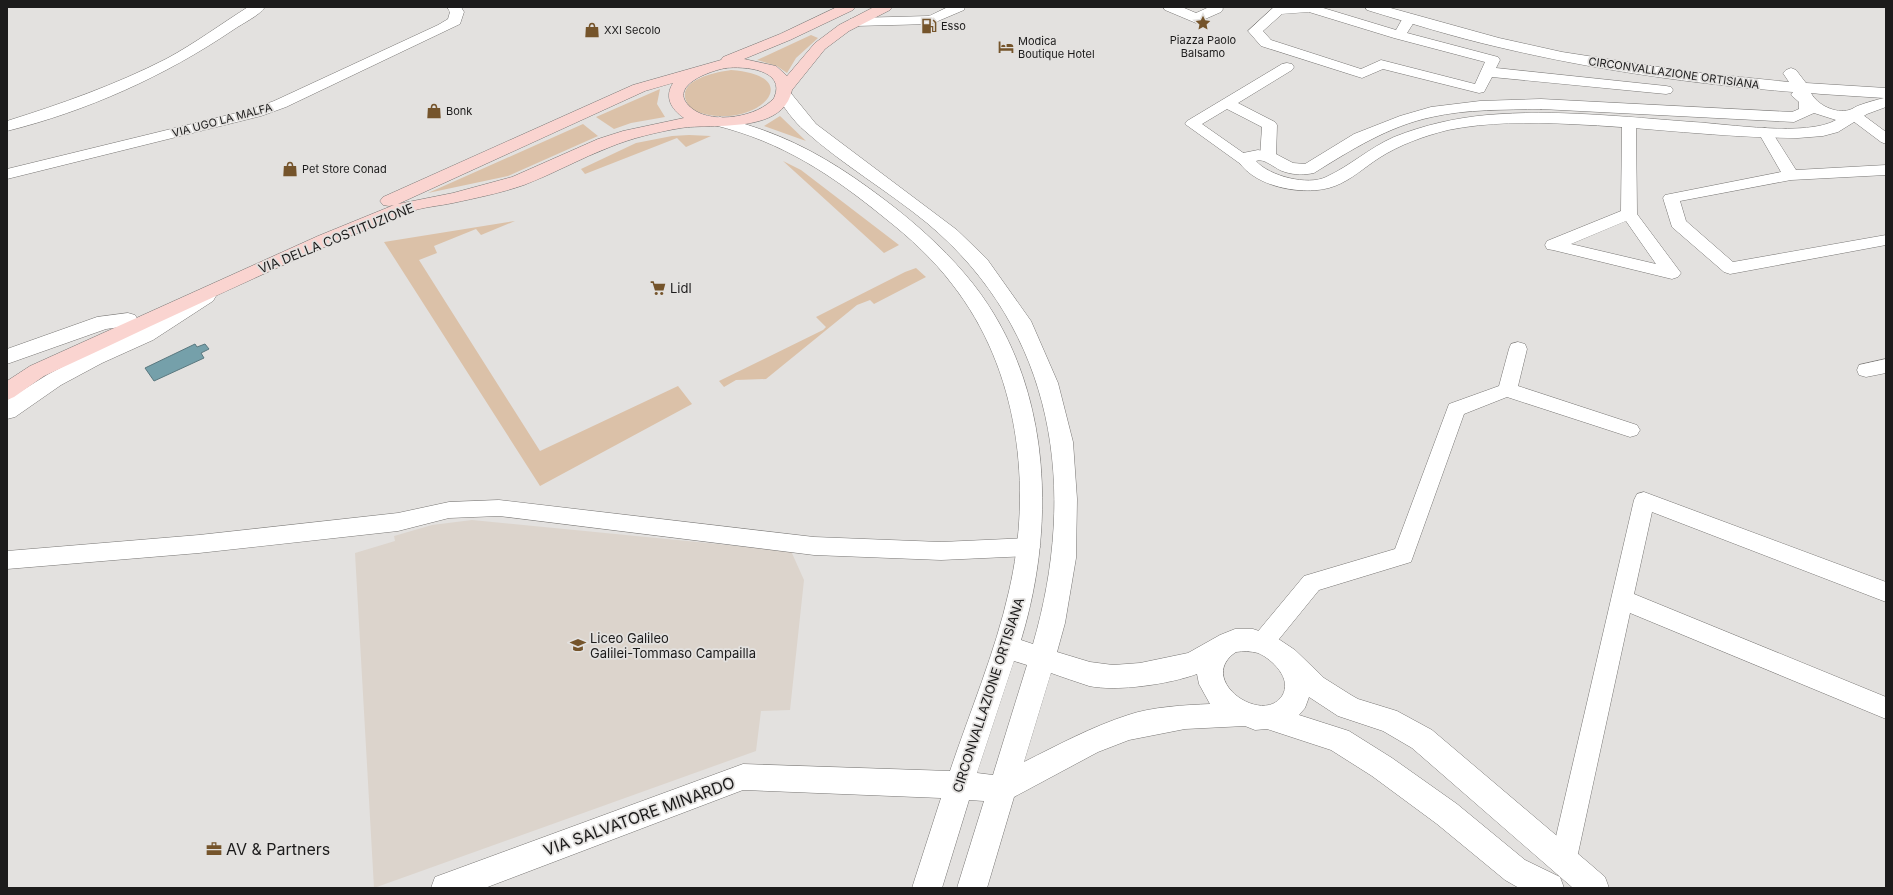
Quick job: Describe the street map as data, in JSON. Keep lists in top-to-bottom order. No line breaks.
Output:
{"streets":{"main road":["VIA DELLA COSTITUZIONE"],"street":["CIRCONVALLAZIONE ORTISIANA","VIA UGO LA MALFA","VIA SALVATORE MINARDO"]},"crossings":[["CIRCONVALLAZIONE ORTISIANA","VIA DELLA COSTITUZIONE"],["CIRCONVALLAZIONE ORTISIANA","VIA SALVATORE MINARDO"]],"places":{"place":["Piazza Paolo Balsamo"],"fuel station":["Esso"],"shop":["XXI Secolo","Bonk","Pet Store Conad"],"hotel":["Modica Boutique Hotel"],"supermarket":["Lidl"],"school or university":["Liceo Galileo Galilei-Tommaso Campailla"],"office":["AV & Partners"]}}
